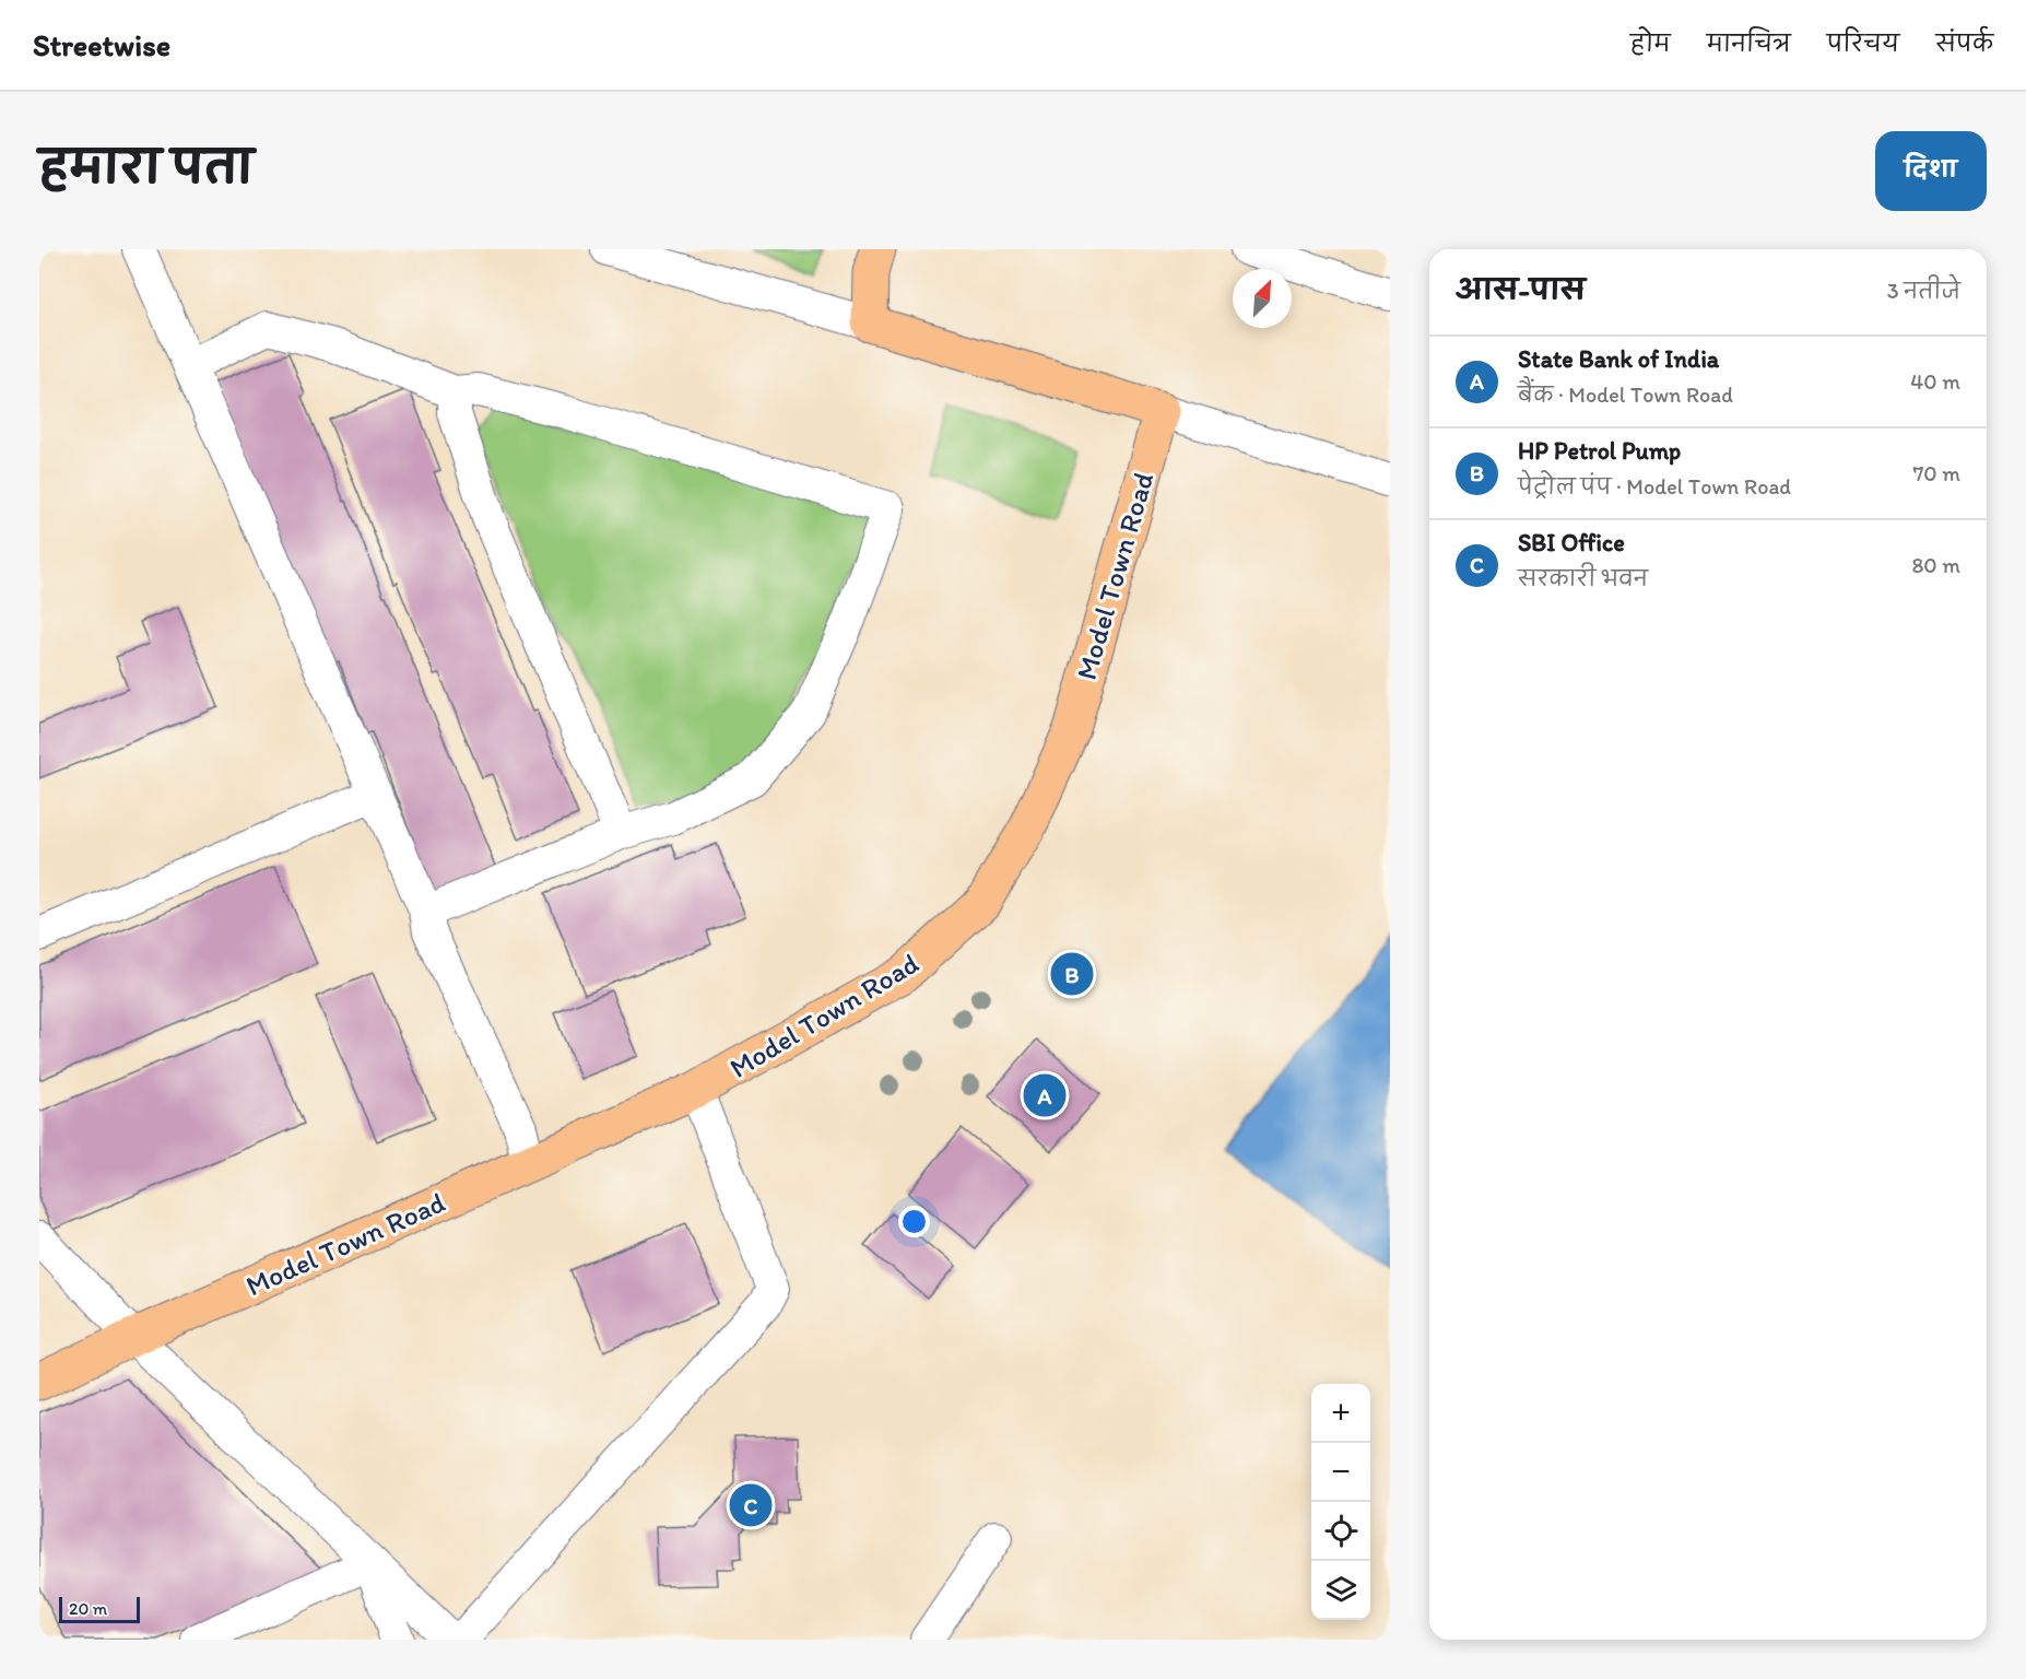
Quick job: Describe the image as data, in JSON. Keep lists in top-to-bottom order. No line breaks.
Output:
{"streets":{"main road":["Model Town Road"]},"scale_bar":"20 m","north":"top right","page":{"header":"Streetwise","nav":["होम","मानचित्र","परिचय","संपर्क"],"title":"हमारा पता","buttons":"दिशा","heading":["आस-पास","3 नतीजे"],"list":[{"mark":"A","name":"State Bank of India","note":"बैंक · Model Town Road","value":"40 m"},{"mark":"B","name":"HP Petrol Pump","note":"पेट्रोल पंप · Model Town Road","value":"70 m"},{"mark":"C","name":"SBI Office","note":"सरकारी भवन","value":"80 m"}],"pins":["B","A","C"],"map_buttons":["+","−"],"scale":"20 m"}}
